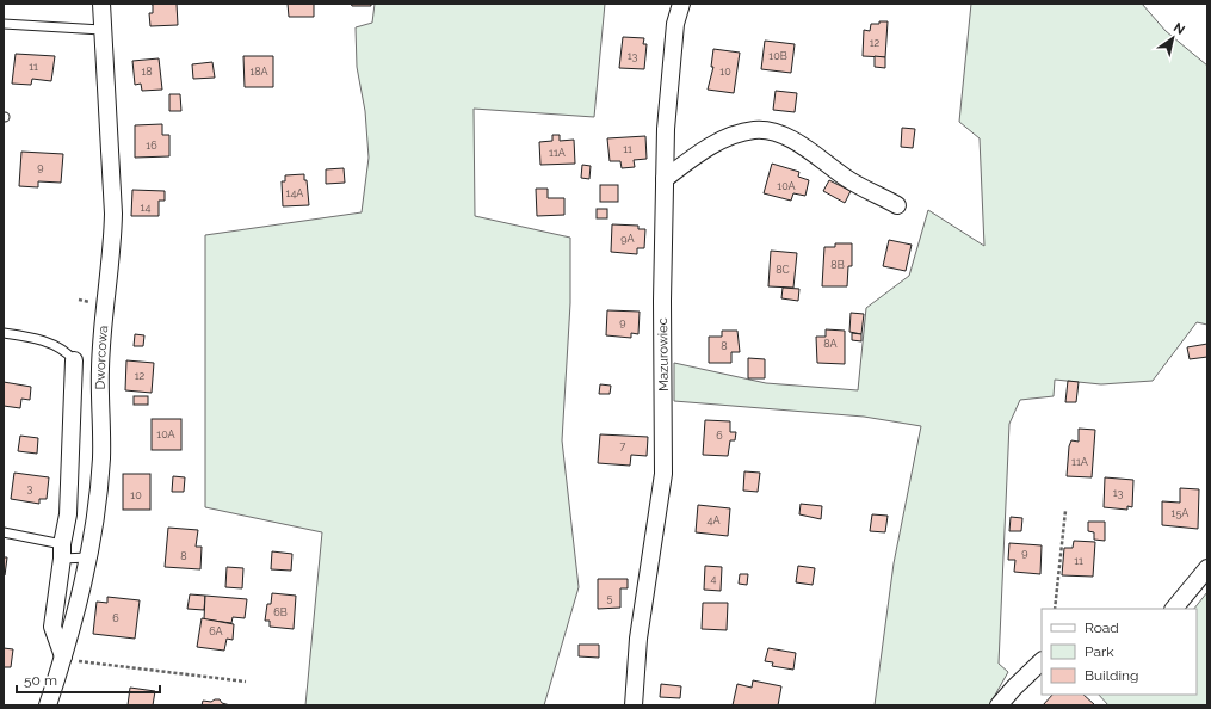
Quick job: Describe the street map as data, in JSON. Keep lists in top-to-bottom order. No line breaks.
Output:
{"streets":{"street":["Mazurowiec","Dworcowa"]},"house_numbers":["12","13","10B","11","18","18A","10","16","11","11A","9","10A","14A","14","9A","8B","8C","9","8A","8","12","10A","6","7","11A","3","13","10","15A","4A","9","8","11","4","5","6B","6","6A"],"legend":["Road","Park","Building"],"scale_bar":"50 m","north":"top right"}
